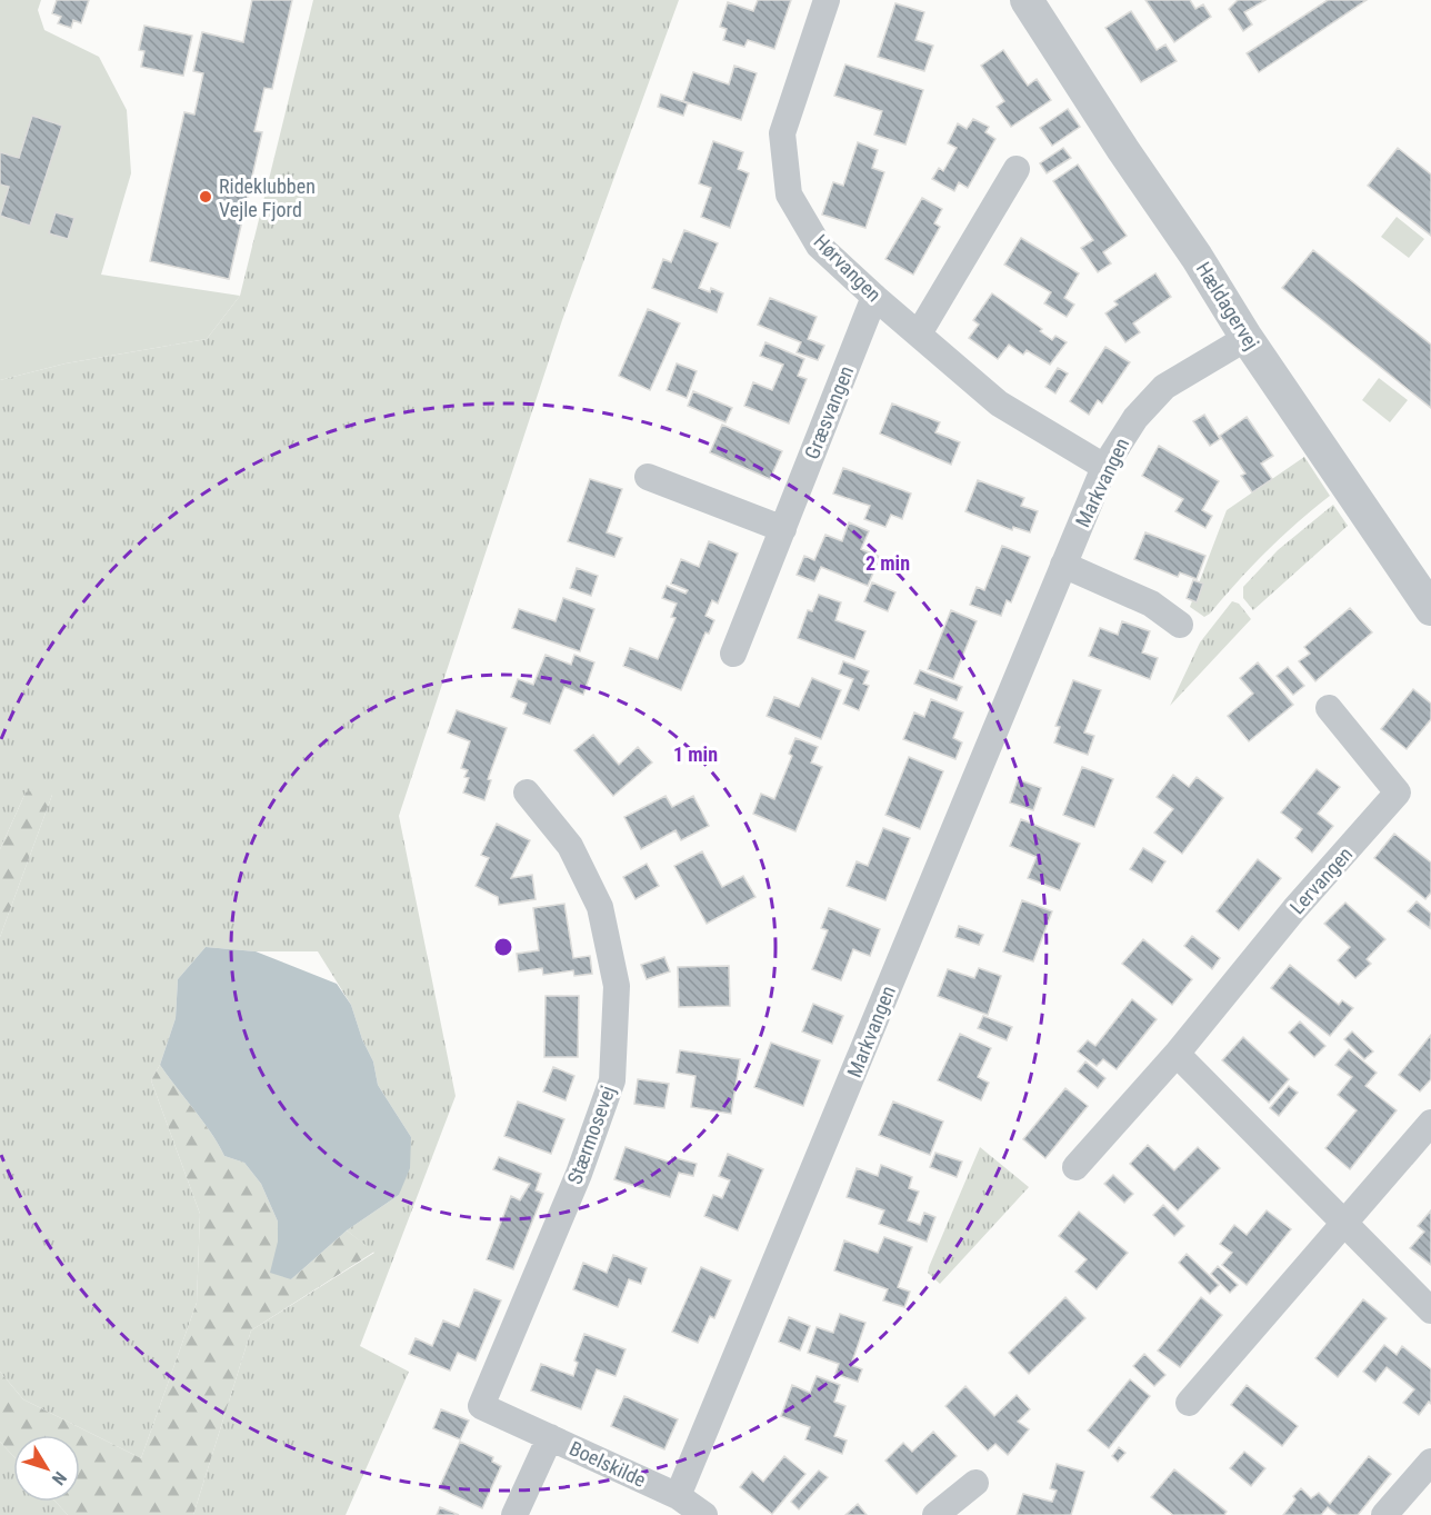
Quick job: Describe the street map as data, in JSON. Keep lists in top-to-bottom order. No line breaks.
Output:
{"streets":{"street":["Hørvangen","Hældagervej","Græsvangen","Markvangen","Lervangen","Stærmosevej","Boelskilde"]},"crossings":[["Hørvangen","Græsvangen"],["Hørvangen","Markvangen"],["Hældagervej","Markvangen"],["Markvangen","Boelskilde"],["Stærmosevej","Boelskilde"]],"places":["Rideklubben Vejle Fjord"],"north":"bottom right","rings":["2 min","1 min"]}
